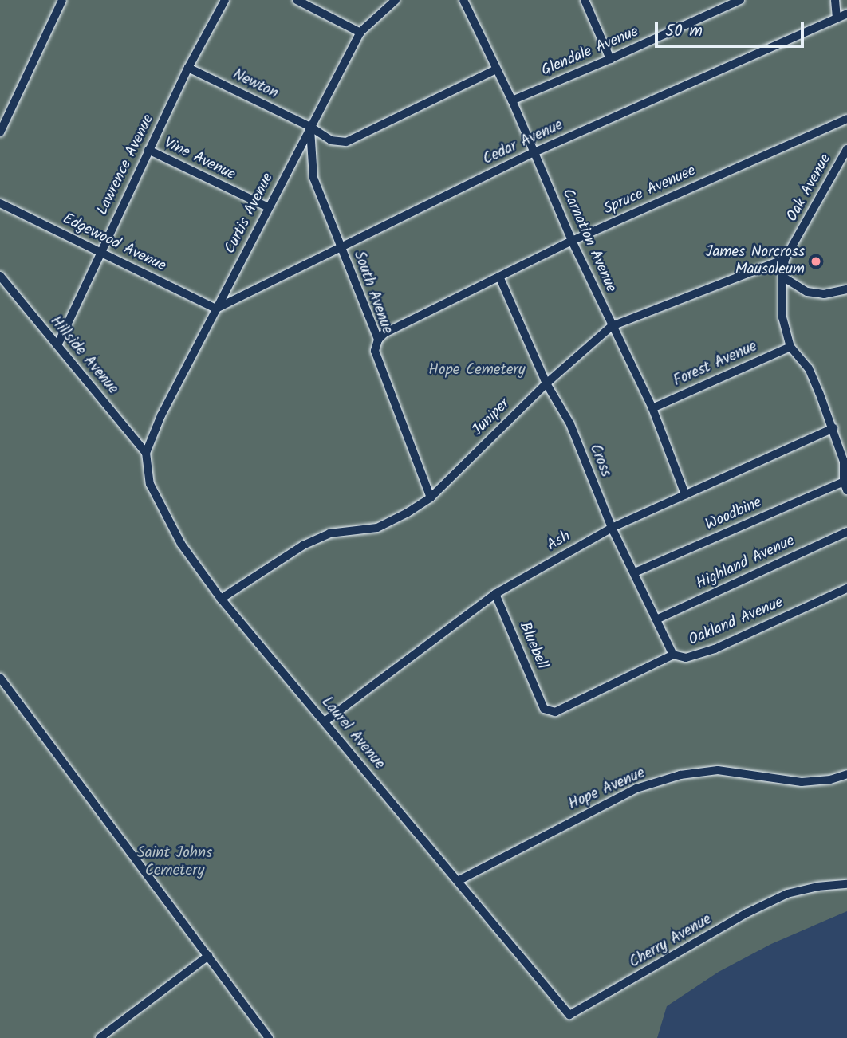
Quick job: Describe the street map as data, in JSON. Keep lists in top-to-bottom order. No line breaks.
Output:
{"streets":{"lane":["Glendale Avenue","Newton","Cedar Avenue","Vine Avenue","Lawrence Avenue","Oak Avenue","Spruce Avenuee","Curtis Avenue","Carnation Avenue","Edgewood Avenue","South Avenue","Hillside Avenue","Forest Avenue","Juniper","Cross","Woodbine","Ash","Highland Avenue","Oakland Avenue","Bluebell","Laurel Avenue","Hope Avenue","Cherry Avenue"]},"crossings":[["Glendale Avenue","Carnation Avenue"],["Newton","Lawrence Avenue"],["Newton","Curtis Avenue"],["Newton","Carnation Avenue"],["Newton","South Avenue"],["Cedar Avenue","Curtis Avenue"],["Cedar Avenue","Carnation Avenue"],["Cedar Avenue","Edgewood Avenue"],["Cedar Avenue","South Avenue"],["Vine Avenue","Lawrence Avenue"],["Vine Avenue","Curtis Avenue"],["Lawrence Avenue","Edgewood Avenue"],["Lawrence Avenue","Hillside Avenue"],["Oak Avenue","Forest Avenue"],["Oak Avenue","Juniper"],["Oak Avenue","Woodbine"],["Oak Avenue","Ash"],["Spruce Avenuee","Carnation Avenue"],["Spruce Avenuee","South Avenue"],["Spruce Avenuee","Cross"],["Curtis Avenue","Edgewood Avenue"],["Curtis Avenue","South Avenue"],["Curtis Avenue","Hillside Avenue"],["Curtis Avenue","Laurel Avenue"],["Carnation Avenue","Forest Avenue"],["Carnation Avenue","Juniper"],["Carnation Avenue","Ash"],["South Avenue","Juniper"],["Hillside Avenue","Laurel Avenue"],["Juniper","Cross"],["Juniper","Laurel Avenue"],["Cross","Woodbine"],["Cross","Ash"],["Cross","Highland Avenue"],["Cross","Oakland Avenue"],["Ash","Bluebell"],["Ash","Laurel Avenue"],["Oakland Avenue","Bluebell"],["Laurel Avenue","Hope Avenue"],["Laurel Avenue","Cherry Avenue"]],"parks":["Hope Cemetery","Saint Johns Cemetery"],"places":["James Norcross Mausoleum"],"scale_bar":"50 m"}
